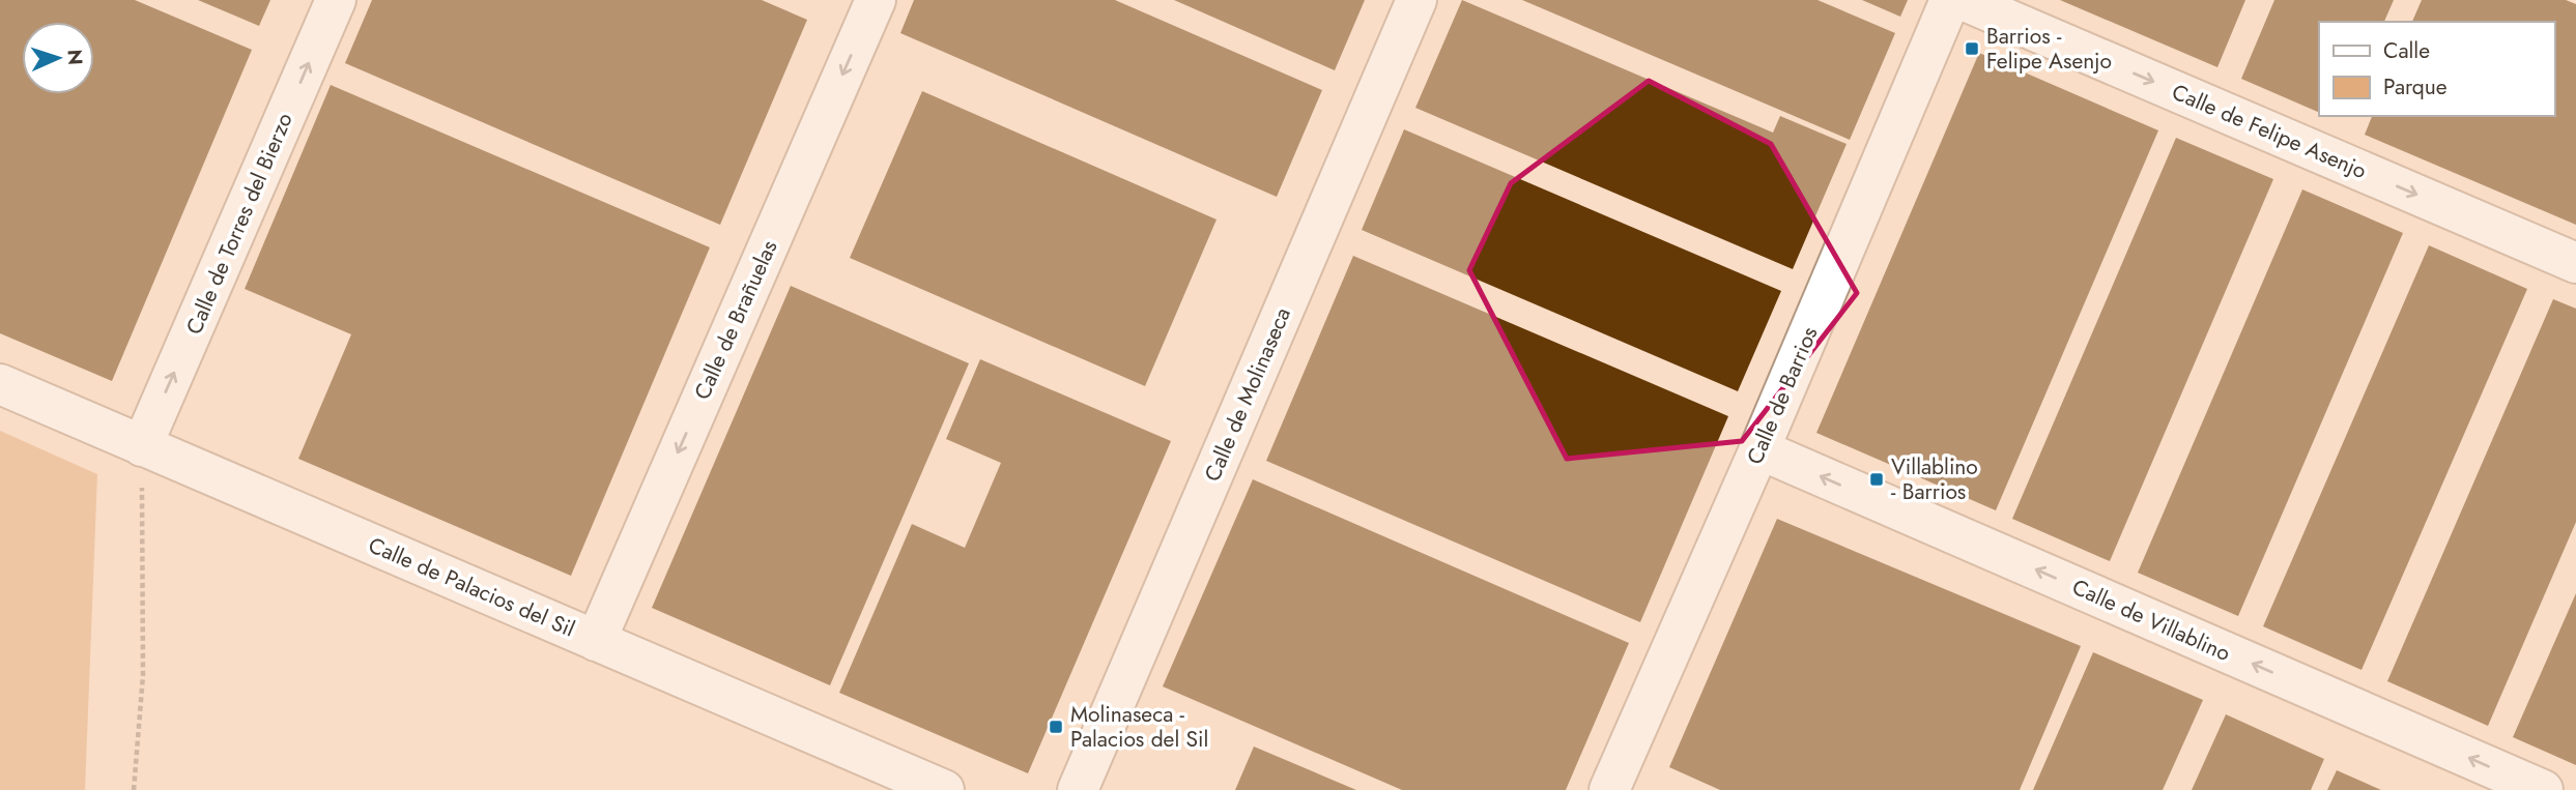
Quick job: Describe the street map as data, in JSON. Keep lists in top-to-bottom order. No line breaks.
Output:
{"streets":{"street":["Calle de Felipe Asenjo","Calle de Torres del Bierzo","Calle de Brañuelas","Calle de Molinaseca","Calle de Barrios","Calle de Palacios del Sil","Calle de Villablino"]},"crossings":[["Calle de Torres del Bierzo","Calle de Palacios del Sil"],["Calle de Brañuelas","Calle de Palacios del Sil"],["Calle de Barrios","Calle de Villablino"]],"one_way":["Calle de Felipe Asenjo","Calle de Torres del Bierzo","Calle de Brañuelas","Calle de Villablino"],"places":{"transit":["Barrios - Felipe Asenjo","Villablino - Barrios","Molinaseca - Palacios del Sil"]},"legend":["Calle","Parque"],"north":"right"}
